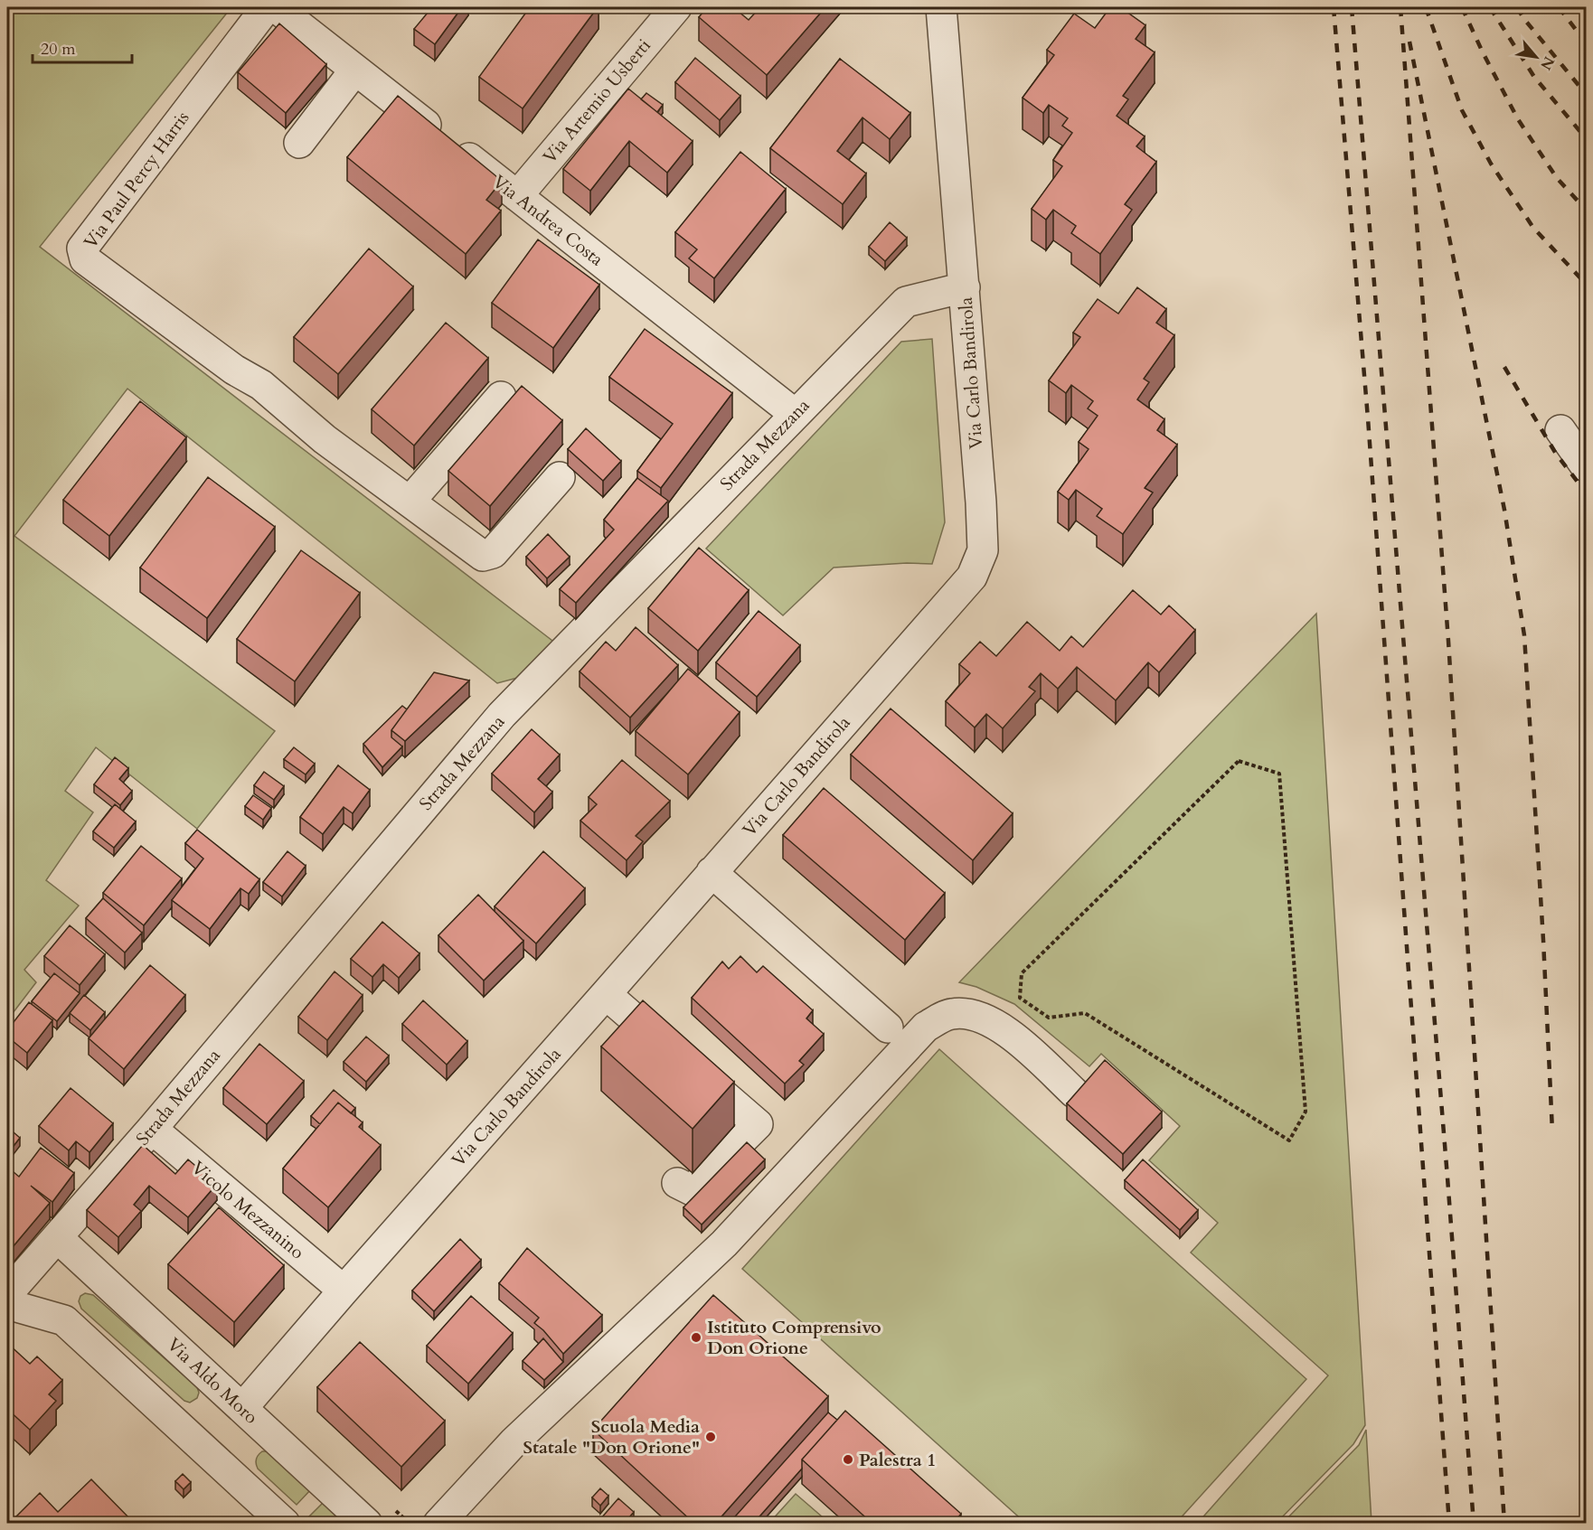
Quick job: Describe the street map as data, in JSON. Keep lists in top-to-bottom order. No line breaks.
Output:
{"streets":{"street":["Via Artemio Usberti","Via Paul Percy Harris","Via Andrea Costa","Via Carlo Bandirola","Strada Mezzana","Vicolo Mezzanino","Via Aldo Moro"]},"crossings":[["Via Artemio Usberti","Via Andrea Costa"],["Via Andrea Costa","Strada Mezzana"],["Via Carlo Bandirola","Strada Mezzana"],["Via Carlo Bandirola","Vicolo Mezzanino"],["Via Carlo Bandirola","Via Aldo Moro"],["Strada Mezzana","Vicolo Mezzanino"],["Strada Mezzana","Via Aldo Moro"]],"places":["Istituto Comprensivo Don Orione","Scuola Media Statale \"Don Orione\"","Palestra 1"],"scale_bar":"20 m","north":"bottom right"}
